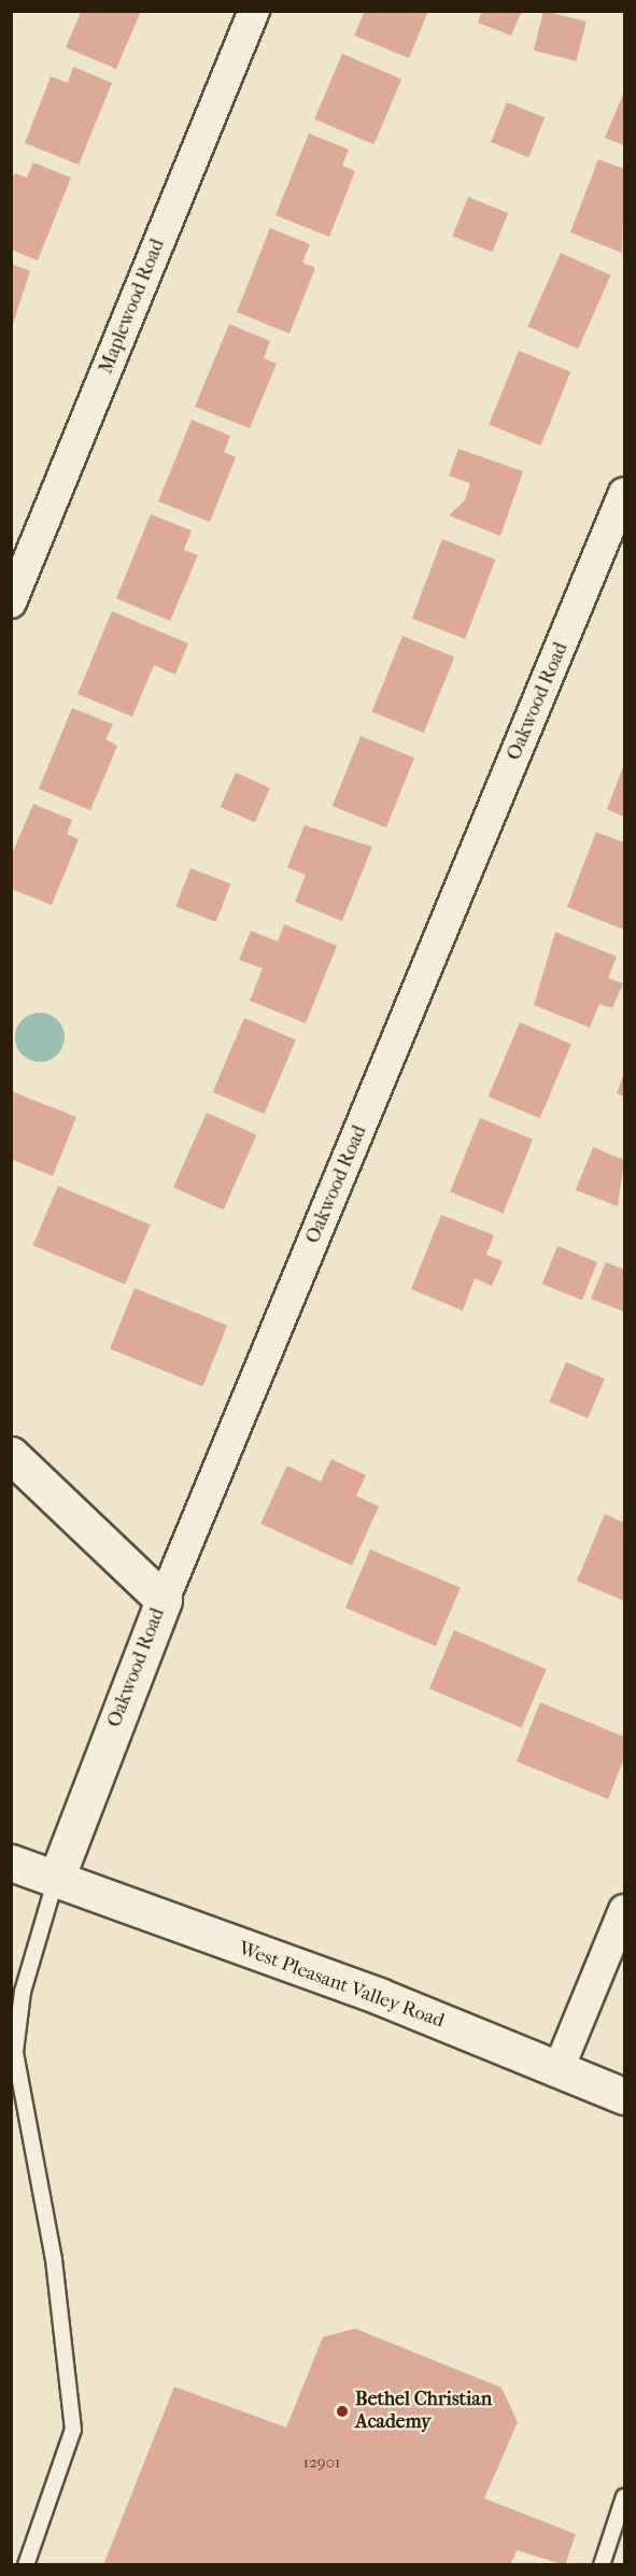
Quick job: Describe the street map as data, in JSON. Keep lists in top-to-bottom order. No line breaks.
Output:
{"streets":{"main road":["Oakwood Road","West Pleasant Valley Road"],"street":["Maplewood Road"]},"crossings":[["Oakwood Road","West Pleasant Valley Road"]],"places":["Bethel Christian Academy"],"house_numbers":["12901"]}
